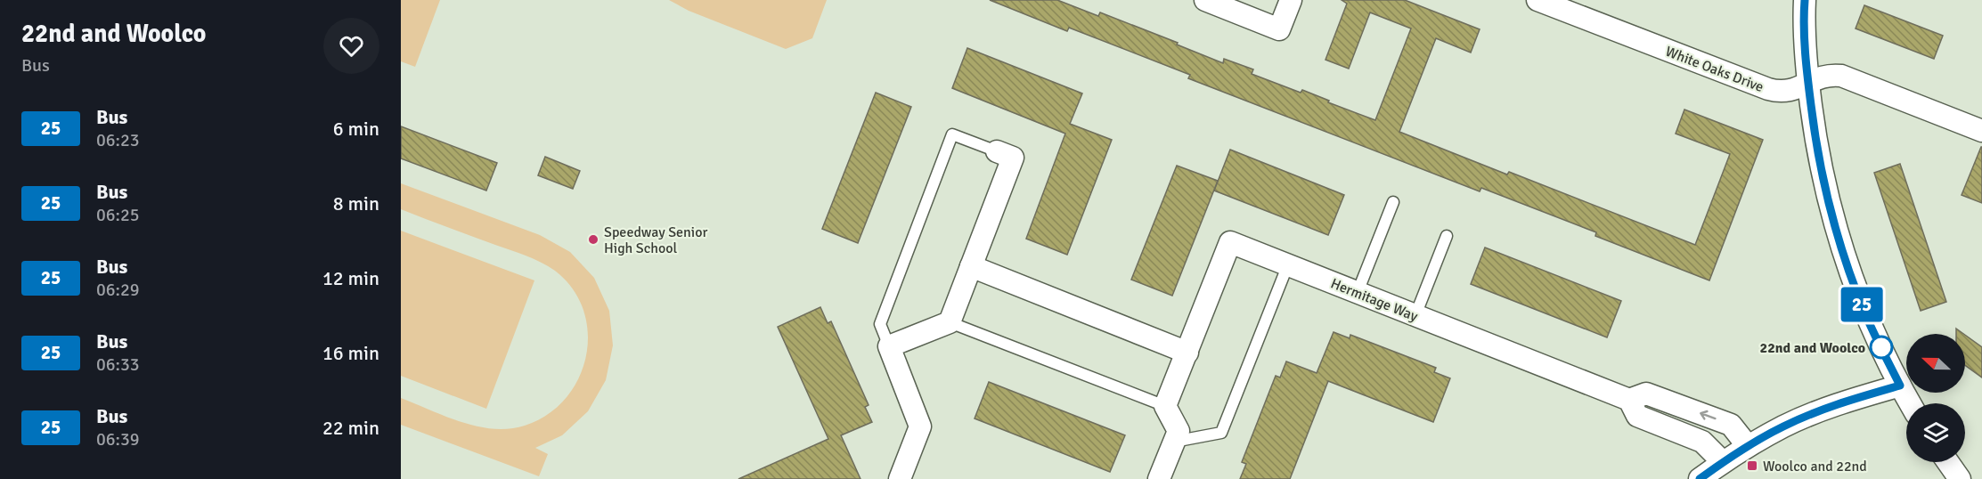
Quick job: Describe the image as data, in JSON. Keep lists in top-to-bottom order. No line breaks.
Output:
{"streets":{"street":["White Oaks Drive","Hermitage Way"]},"places":{"other":["Speedway Senior High School","22nd and Woolco"],"transit":["Woolco and 22nd"]},"lines":["bus line 25"],"north":"left","page":{"heading":["22nd and Woolco","Bus"],"on_map":"25","list":[{"mark":"25","name":"Bus","note":"06:23","value":"6 min"},{"mark":"25","name":"Bus","note":"06:25","value":"8 min"},{"mark":"25","name":"Bus","note":"06:29","value":"12 min"},{"mark":"25","name":"Bus","note":"06:33","value":"16 min"},{"mark":"25","name":"Bus","note":"06:39","value":"22 min"}]}}
